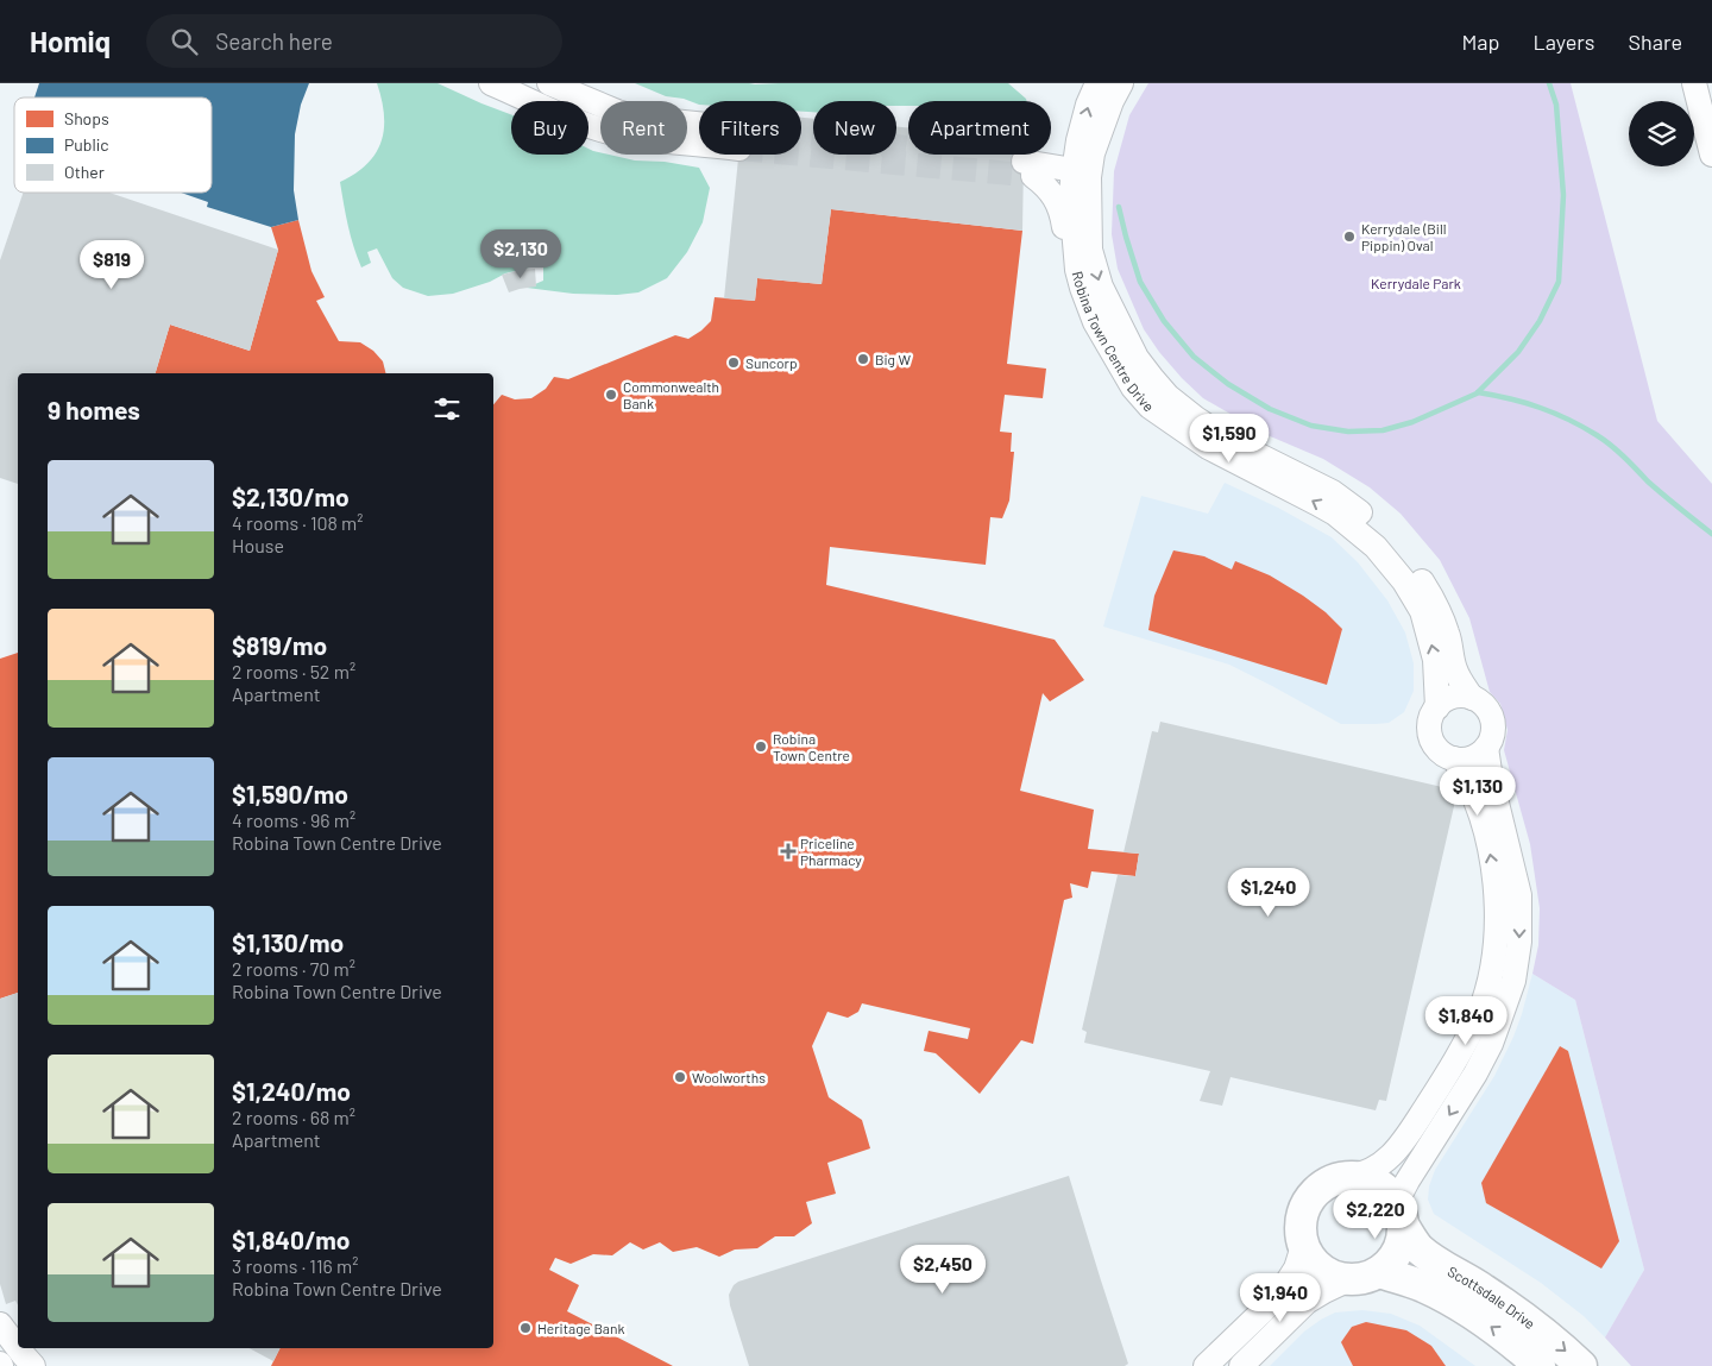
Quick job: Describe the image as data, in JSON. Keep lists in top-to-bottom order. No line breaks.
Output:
{"streets":{"main road":["Scottsdale Drive"],"street":["Robina Town Centre Drive"]},"parks":["Kerrydale Park"],"places":{"other":["Kerrydale (Bill Pippin) Oval","Big W","Suncorp","Commonwealth Bank","Robina Town Centre","Woolworths","Heritage Bank"],"health":["Priceline Pharmacy"]},"legend":["Shops","Public","Other"],"page":{"header":"Homiq","search":"Search here","nav":["Map","Layers","Share"],"chip":["Buy","Rent","Filters","New","Apartment"],"price":["$2,130","$819","$1,590","$1,130","$1,240","$1,840","$2,220","$2,450","$1,940"],"heading":"9 homes","list":[{"name":"$2,130/mo","note":"4 rooms · 108 m² · House"},{"name":"$819/mo","note":"2 rooms · 52 m² · Apartment"},{"name":"$1,590/mo","note":"4 rooms · 96 m² · Robina Town Centre Drive"},{"name":"$1,130/mo","note":"2 rooms · 70 m² · Robina Town Centre Drive"},{"name":"$1,240/mo","note":"2 rooms · 68 m² · Apartment"},{"name":"$1,840/mo","note":"3 rooms · 116 m² · Robina Town Centre Drive"}]}}
